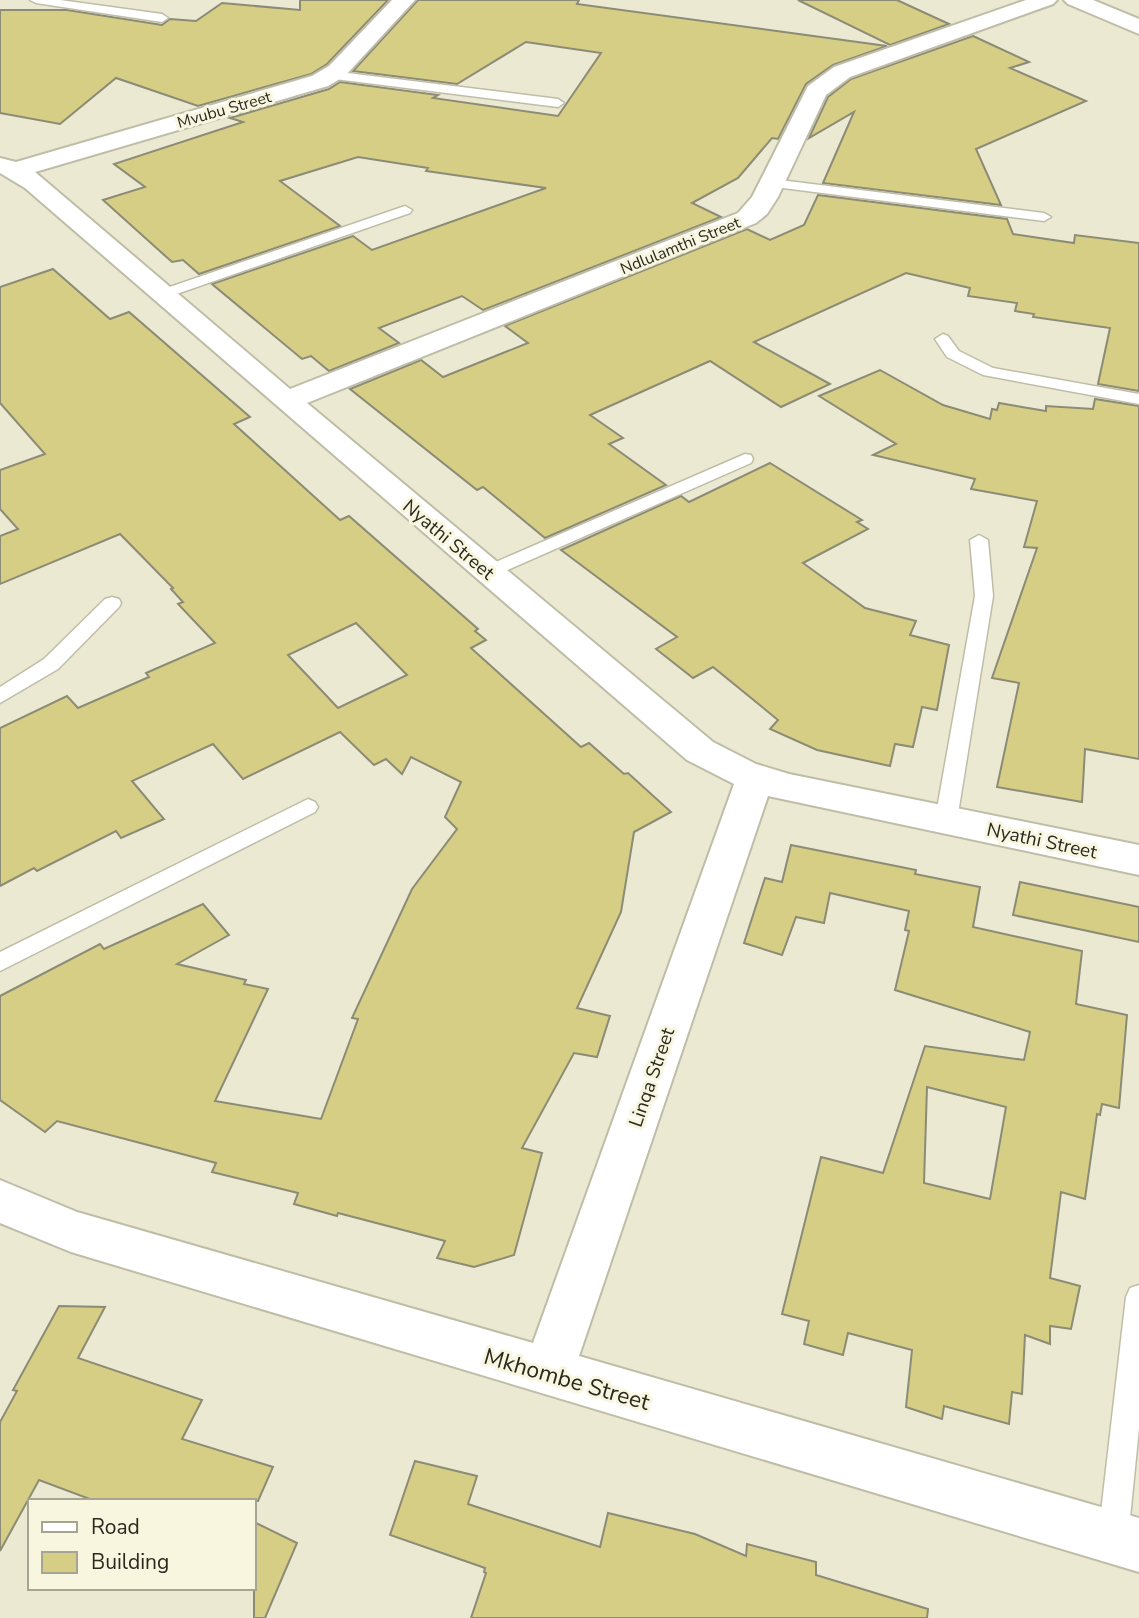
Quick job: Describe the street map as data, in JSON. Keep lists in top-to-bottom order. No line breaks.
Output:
{"streets":{"street":["Mvubu Street","Ndlulamthi Street","Nyathi Street","Linqa Street","Mkhombe Street"]},"crossings":[["Mvubu Street","Nyathi Street"],["Ndlulamthi Street","Nyathi Street"],["Nyathi Street","Linqa Street"],["Linqa Street","Mkhombe Street"]],"legend":["Road","Building"]}
